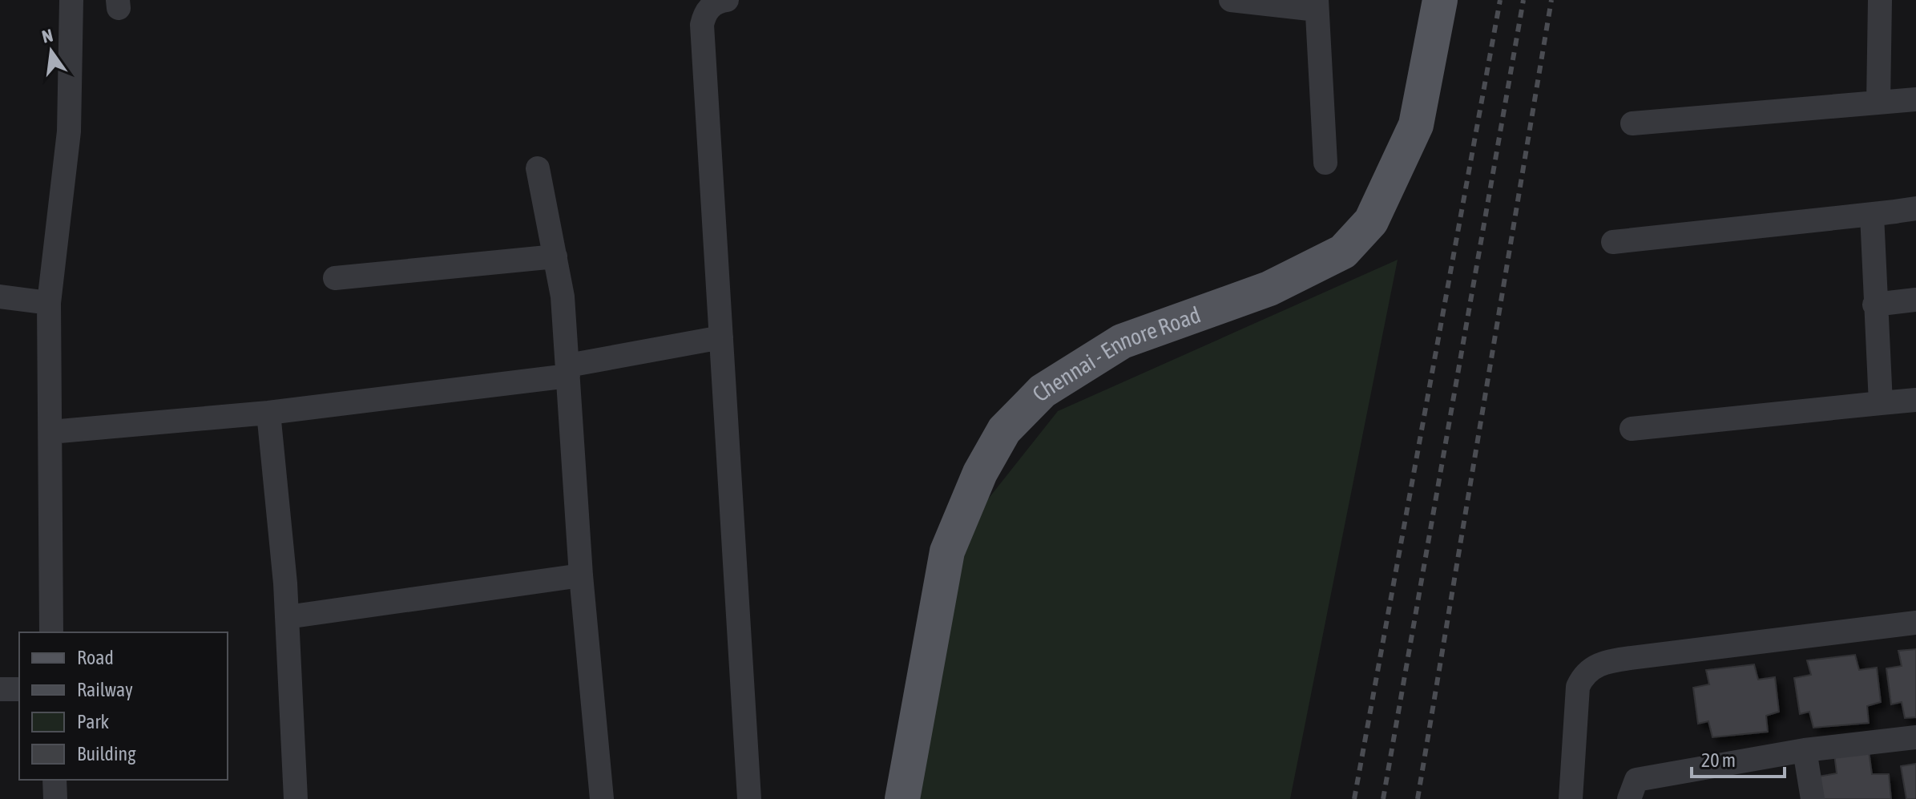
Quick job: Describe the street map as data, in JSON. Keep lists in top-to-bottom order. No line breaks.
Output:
{"streets":{"main road":["Chennai - Ennore Road"]},"legend":["Road","Railway","Park","Building"],"scale_bar":"20 m","north":"top"}
